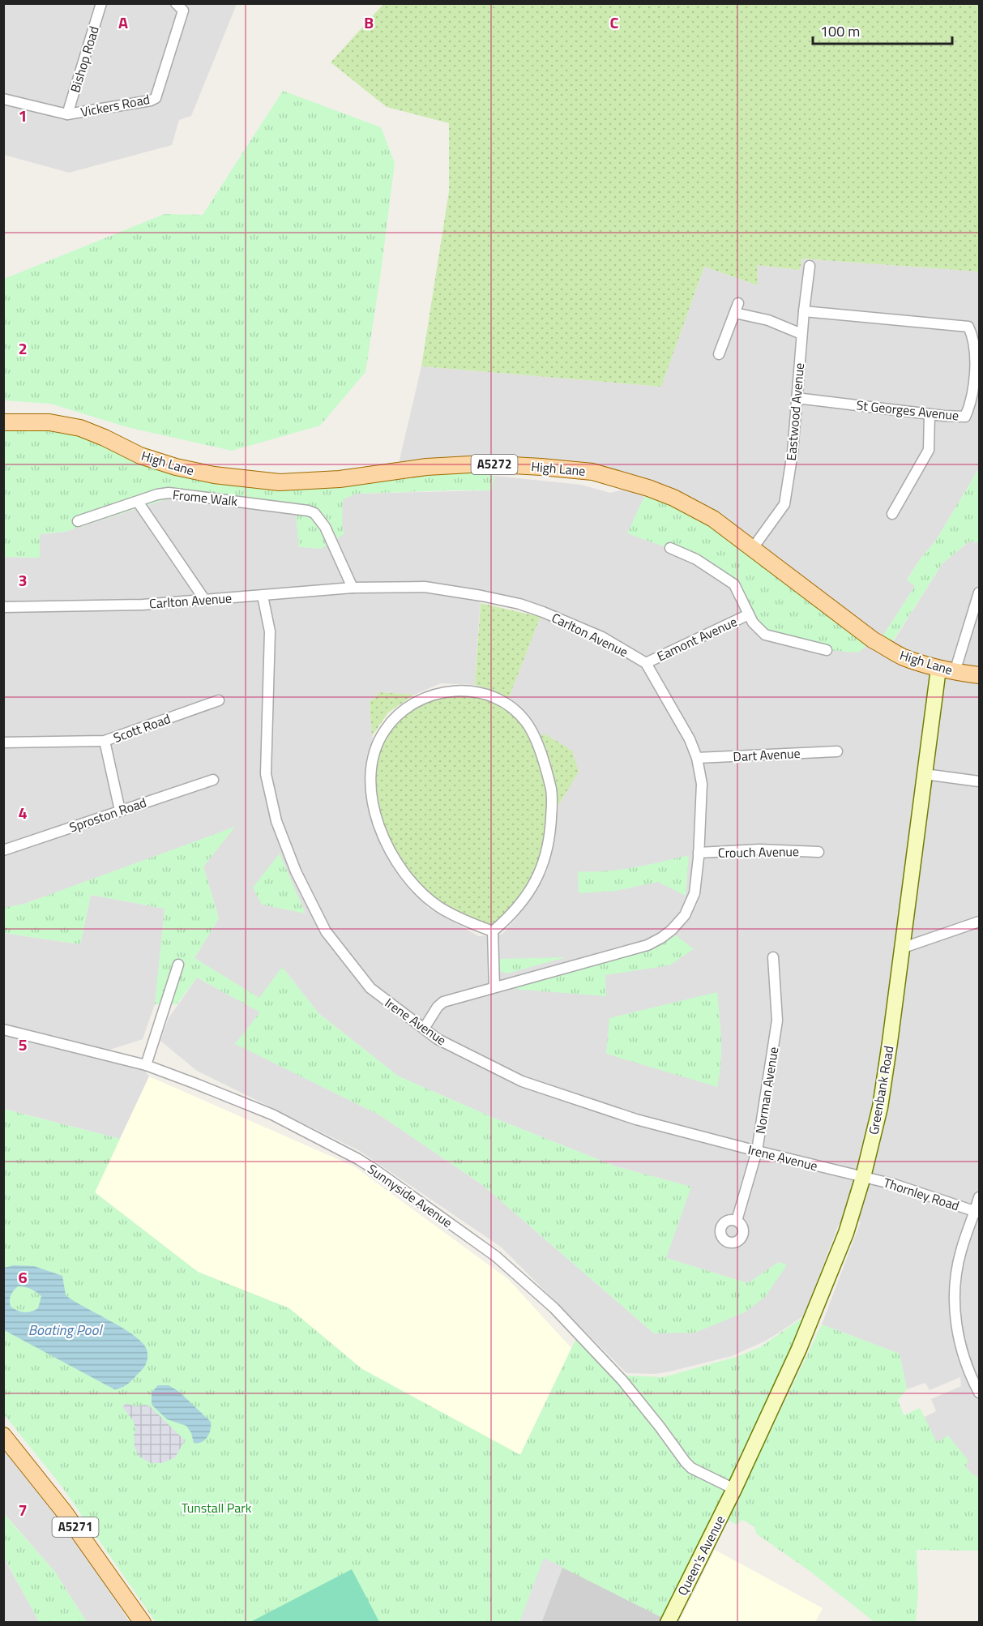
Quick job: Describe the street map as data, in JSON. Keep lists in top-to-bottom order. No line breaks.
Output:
{"streets":{"main road":["High Lane","A5272","A5271"],"street":["Bishop Road","Vickers Road","St Georges Avenue","Eastwood Avenue","Frome Walk","Carlton Avenue","Eamont Avenue","Scott Road","Dart Avenue","Sproston Road","Crouch Avenue","Irene Avenue","Norman Avenue","Greenbank Road","Thornley Road","Sunnyside Avenue","Queen's Avenue"]},"crossings":[["Bishop Road","Vickers Road"],["St Georges Avenue","Eastwood Avenue"],["Eastwood Avenue","High Lane"],["High Lane","Greenbank Road"],["Frome Walk","Carlton Avenue"],["Carlton Avenue","Eamont Avenue"],["Carlton Avenue","Dart Avenue"],["Carlton Avenue","Crouch Avenue"],["Carlton Avenue","Irene Avenue"],["Irene Avenue","Norman Avenue"],["Irene Avenue","Greenbank Road"],["Irene Avenue","Thornley Road"],["Greenbank Road","Thornley Road"],["Greenbank Road","Sunnyside Avenue"],["Greenbank Road","Queen's Avenue"],["Sunnyside Avenue","Queen's Avenue"]],"water":["Boating Pool"],"parks":["Tunstall Park"],"scale_bar":"100 m","grid":{"columns":["A","B","C"],"rows":["1","2","3","4","5","6","7"]}}
